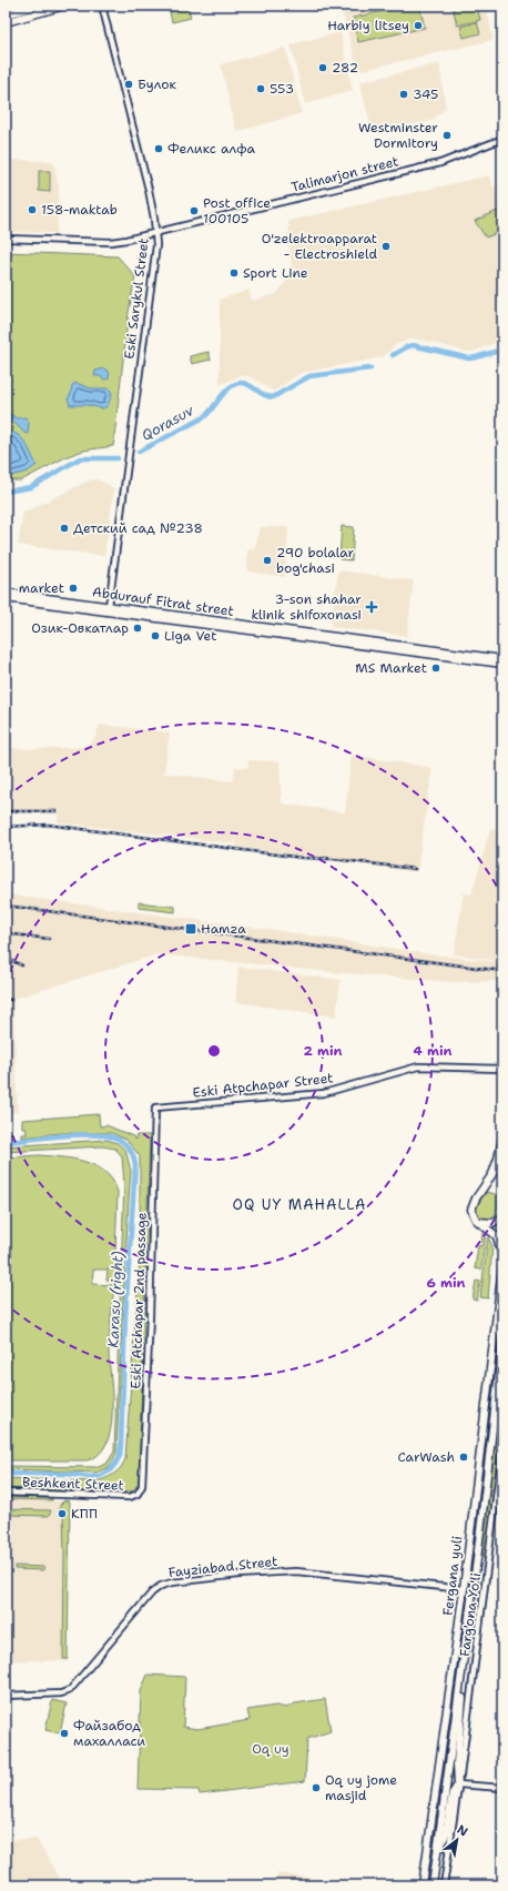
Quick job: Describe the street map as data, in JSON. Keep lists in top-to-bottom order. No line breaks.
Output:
{"streets":{"main road":["Abdurauf Fitrat street","Fergana yuli"],"street":["Talimarjon street","Eski Sarykul Street","Eski Atpchapar Street","Eski Atchapar 2nd passage","Beshkent Street","Fayziabad Street","Farg'ona Yo'li"]},"crossings":[["Talimarjon street","Eski Sarykul Street"],["Eski Sarykul Street","Abdurauf Fitrat street"],["Eski Atpchapar Street","Eski Atchapar 2nd passage"],["Eski Atchapar 2nd passage","Beshkent Street"],["Fayziabad Street","Fergana yuli"]],"districts":["OQ UY MAHALLA"],"water":["Qorasuv","Karasu (right)"],"parks":["Oq uy"],"places":{"other":["Harbiy litsey","282","Булок","553","345","Westminster Dormitory","Феликс алфа","158-maktab","Post office 100105","O'zelektroapparat - Electroshield","Sport Line","Детский сад №238","290 bolalar bog'chasi","market","Озик-Овкатлар","Liga Vet","MS Market","CarWash","КПП","Файзабод махалласи","Oq uy jome masjid"],"health":["3-son shahar klinik shifoxonasi"],"transit":["Hamza"]},"north":"top right","rings":["2 min","4 min","6 min"]}
